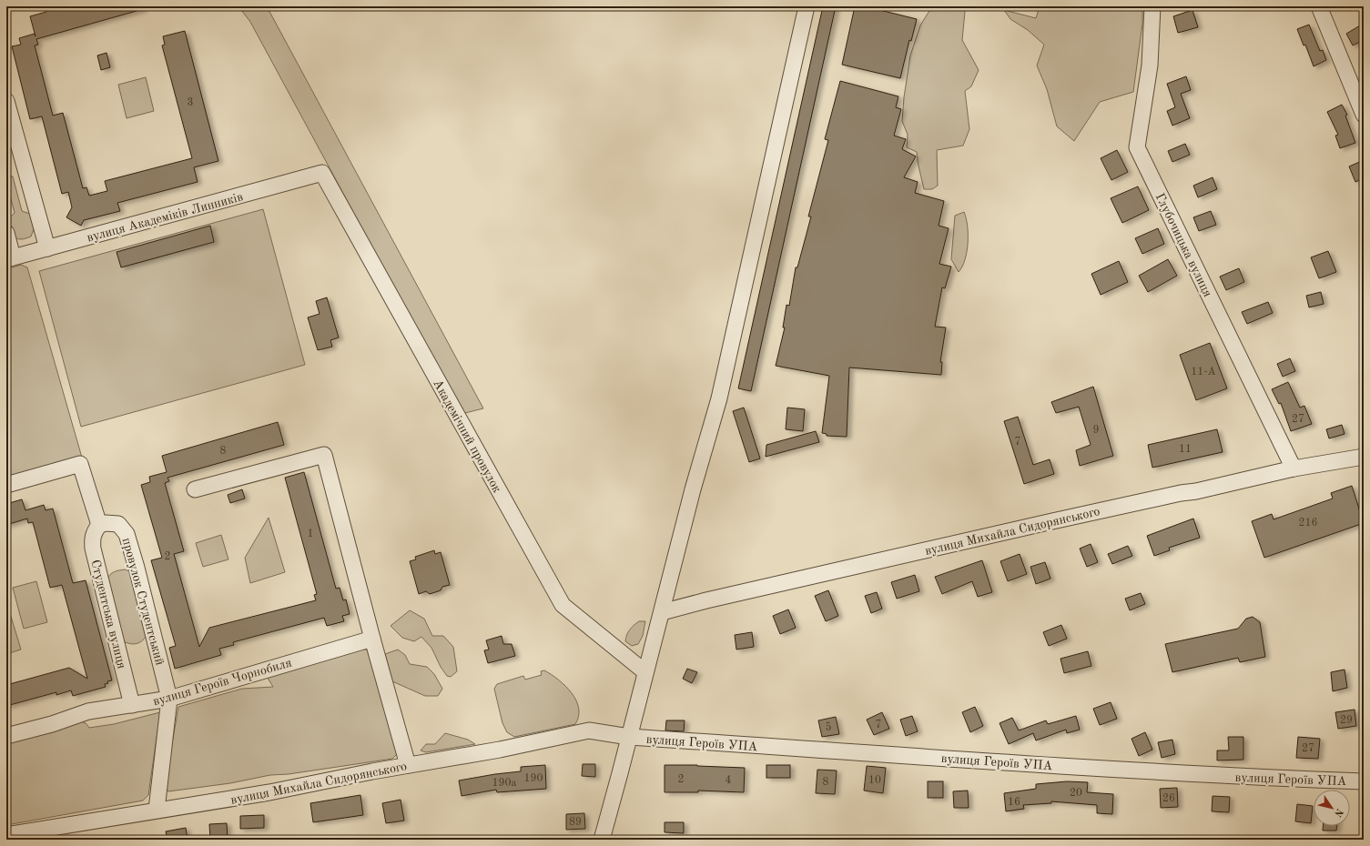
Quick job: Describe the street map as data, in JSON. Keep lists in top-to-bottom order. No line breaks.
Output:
{"streets":{"street":["вулиця Академіків Линників","Глубочицька вулиця","Академічний провулок","вулиця Михайла Сидорянського","провулок Студентський","Студентська вулиця","вулиця Героїв Чорнобиля","вулиця Героїв УПА"]},"crossings":[["вулиця Академіків Линників","Академічний провулок"],["Глубочицька вулиця","вулиця Михайла Сидорянського"],["вулиця Михайла Сидорянського","вулиця Героїв УПА"],["провулок Студентський","Студентська вулиця"],["провулок Студентський","вулиця Героїв Чорнобиля"],["Студентська вулиця","вулиця Героїв Чорнобиля"]],"house_numbers":["3","11-А","27","9","7","11","8","216","1","2","29","7","5","27","190","2","4","10","8","190а","20","26","16","89"],"north":"bottom right"}
